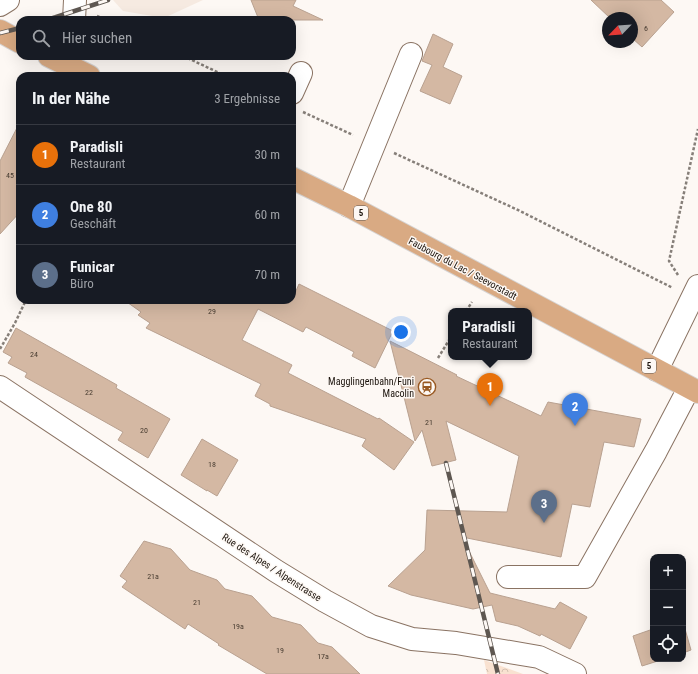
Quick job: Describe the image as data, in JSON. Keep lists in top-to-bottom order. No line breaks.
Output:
{"streets":{"main road":["5","Faubourg du Lac / Seevorstadt"],"street":["Rue des Alpes / Alpenstrasse"]},"places":{"station":["Magglingenbahn/Funi Macolin"]},"house_numbers":["6","45","29","24","22","21","20","18","21a","21","19a","19","17a"],"north":"bottom left","page":{"search":"Hier suchen","heading":["In der Nähe","3 Ergebnisse"],"list":[{"mark":"1","name":"Paradisli","note":"Restaurant","value":"30 m"},{"mark":"2","name":"One 80","note":"Geschäft","value":"60 m"},{"mark":"3","name":"Funicar","note":"Büro","value":"70 m"}],"popup":["Paradisli","Restaurant"],"pins":["1","2","3"],"map_buttons":["+","−"]}}
